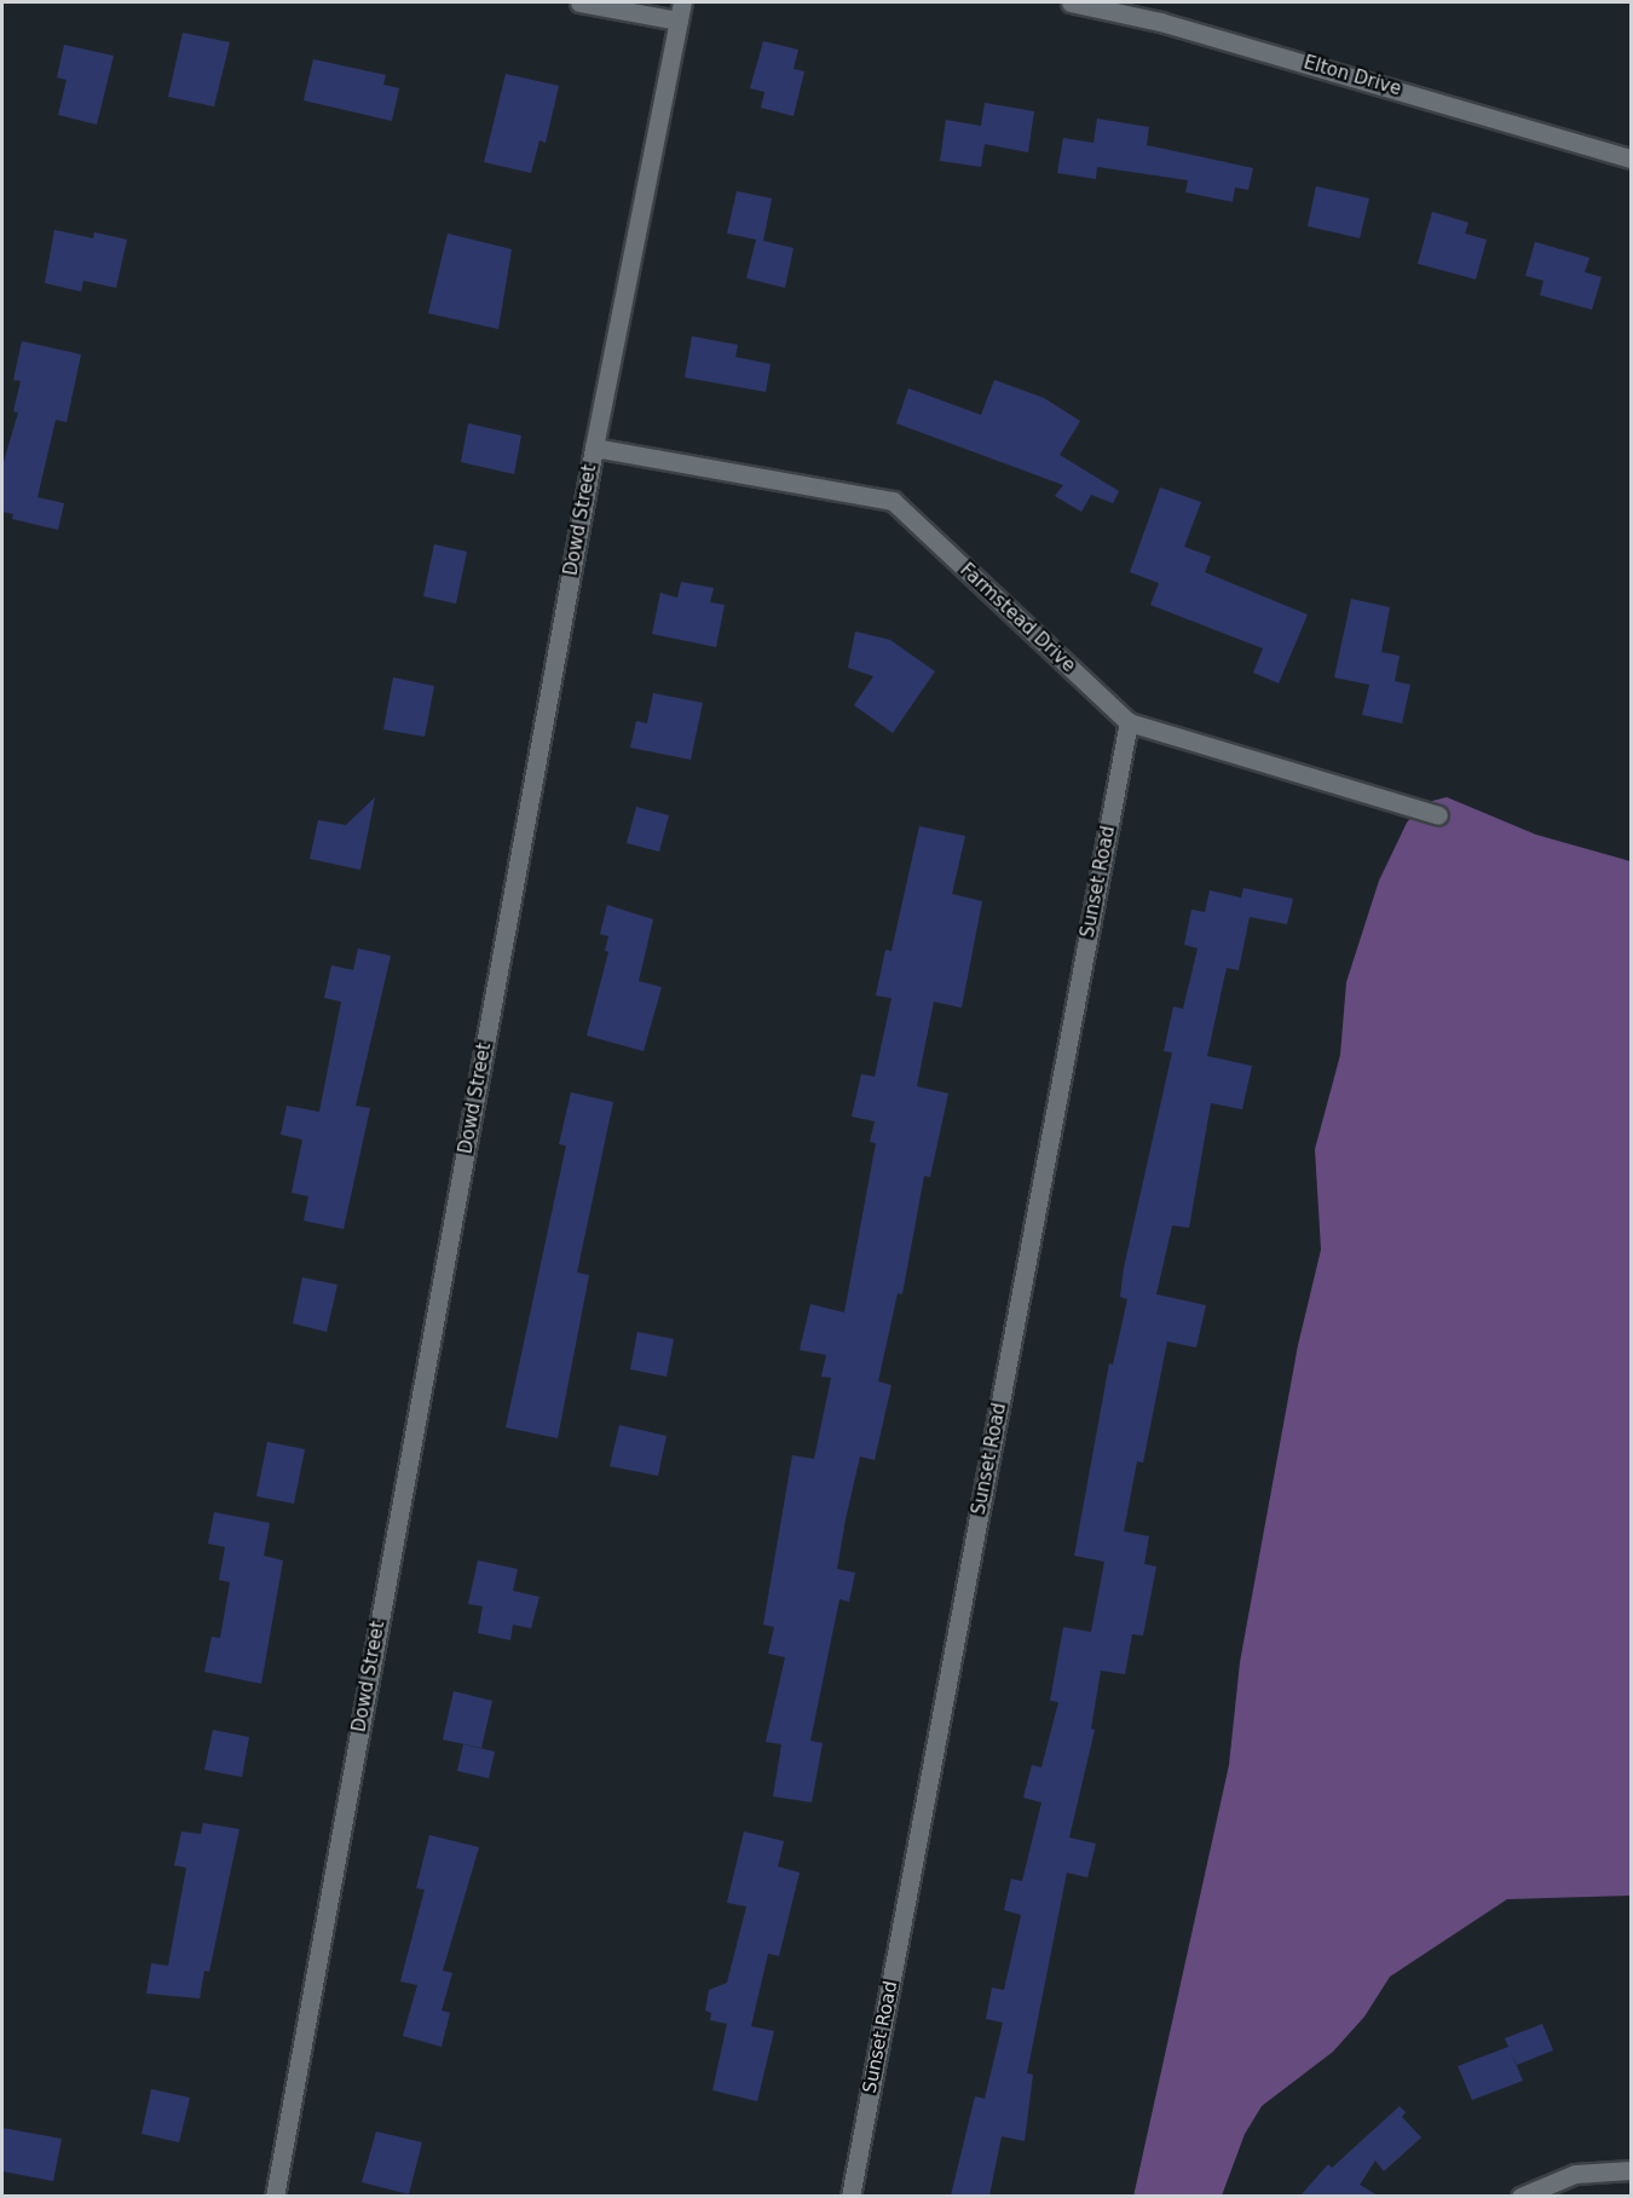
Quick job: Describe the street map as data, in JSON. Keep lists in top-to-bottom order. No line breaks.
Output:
{"streets":{"street":["Elton Drive","Dowd Street","Farmstead Drive","Sunset Road"]},"crossings":[["Dowd Street","Farmstead Drive"],["Farmstead Drive","Sunset Road"]]}
